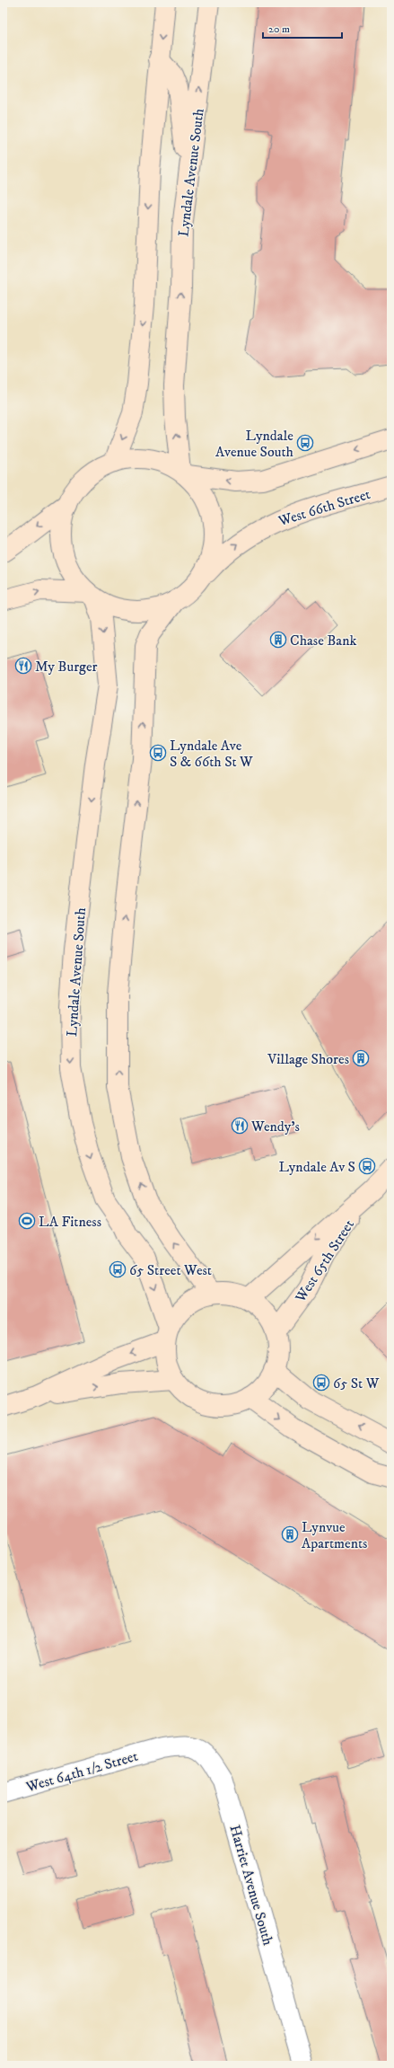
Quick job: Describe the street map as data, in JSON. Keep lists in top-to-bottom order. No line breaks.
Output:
{"streets":{"main road":["Lyndale Avenue South","West 66th Street","West 65th Street"],"street":["West 64th 1/2 Street","Harriet Avenue South"]},"crossings":[["Lyndale Avenue South","West 65th Street"],["West 64th 1/2 Street","Harriet Avenue South"]],"places":{"bus stop":["Lyndale Avenue South","Lyndale Ave S & 66th St W","Lyndale Av S","65 Street West","65 St W"],"building":["Chase Bank","Village Shores","Lynvue Apartments"],"restaurant":["My Burger","Wendy's"],"sports":["LA Fitness"]},"scale_bar":"20 m"}
